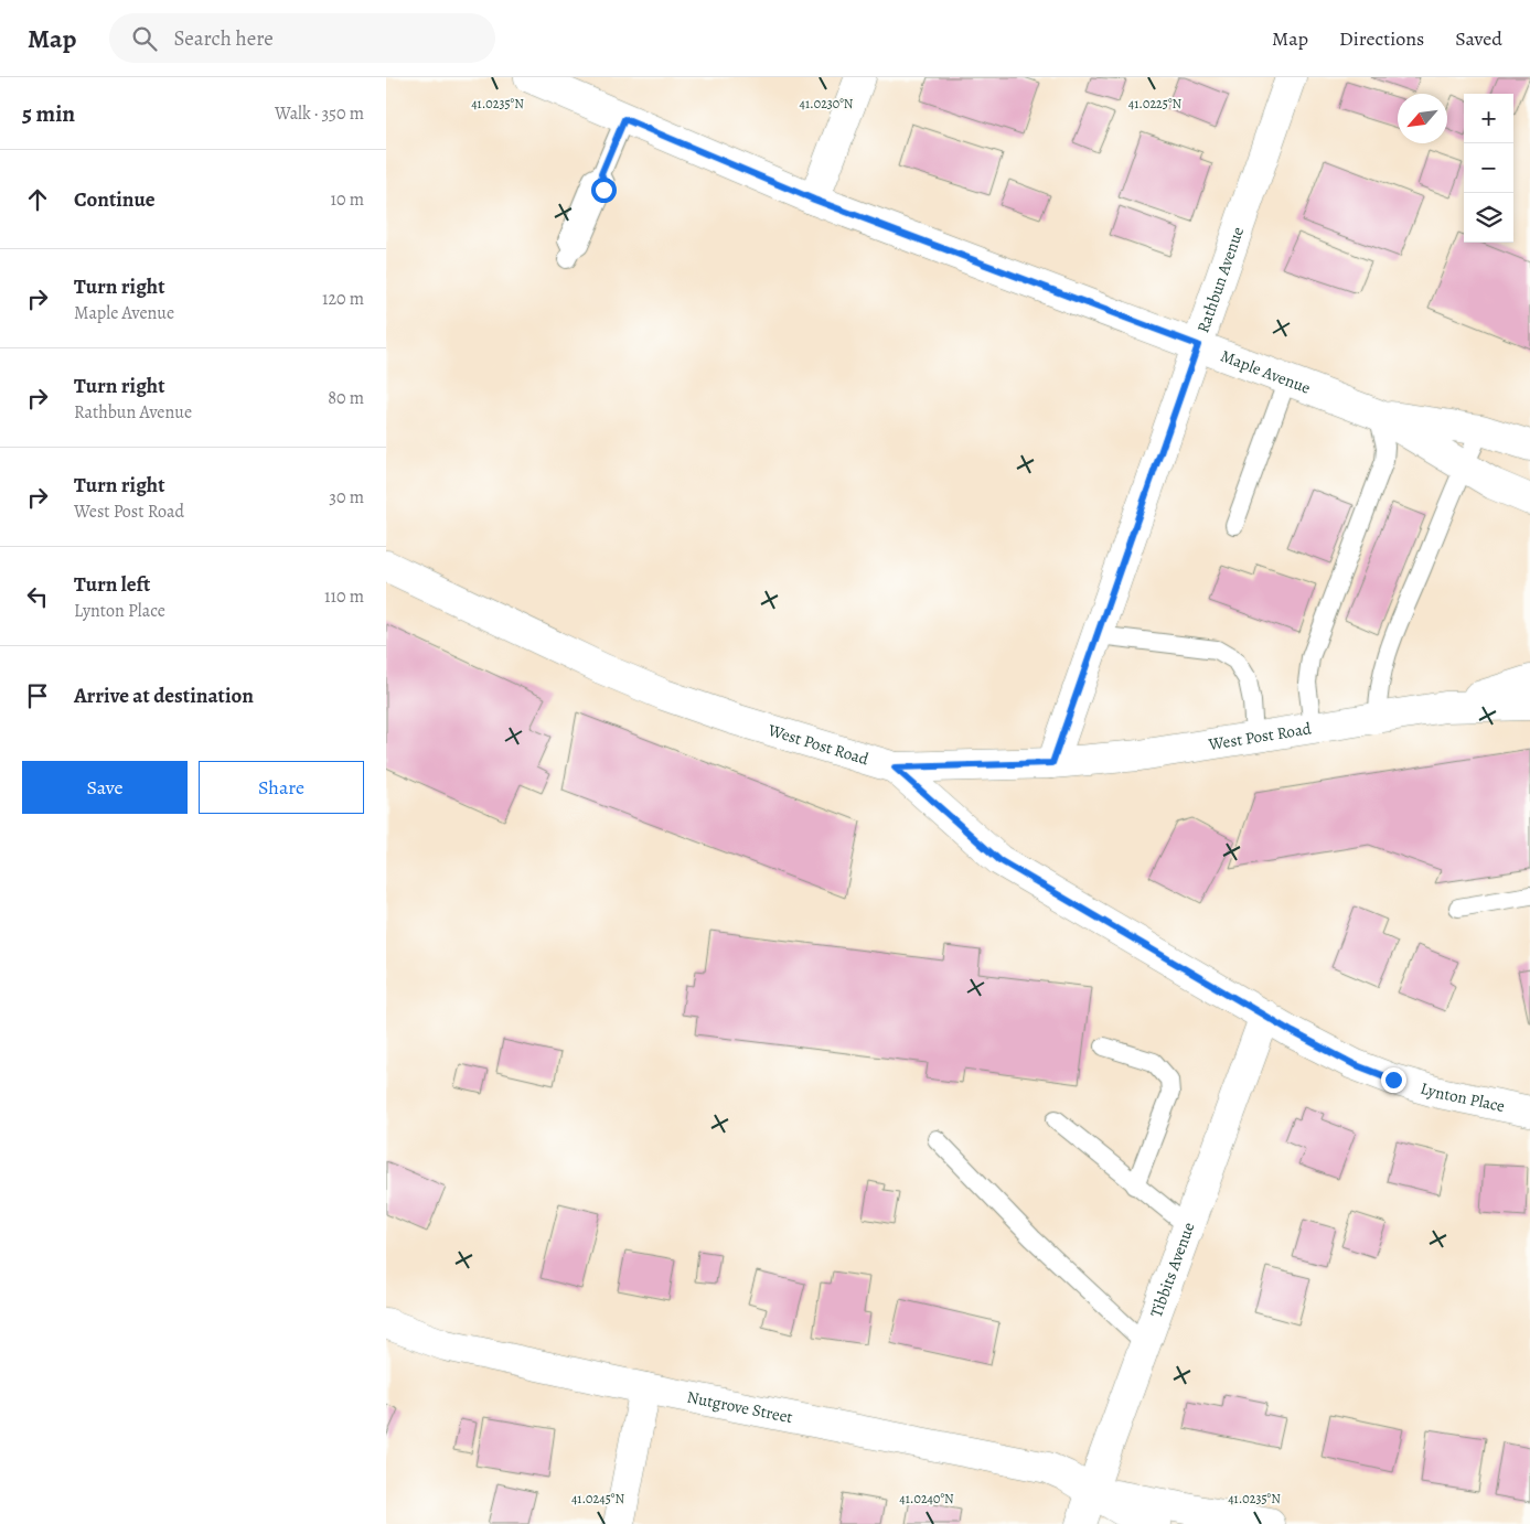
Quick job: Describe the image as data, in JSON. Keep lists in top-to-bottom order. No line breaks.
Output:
{"streets":{"street":["Rathbun Avenue","Maple Avenue","West Post Road","Lynton Place","Tibbits Avenue","Nutgrove Street"]},"crossings":[["Rathbun Avenue","Maple Avenue"],["Rathbun Avenue","West Post Road"],["West Post Road","Lynton Place"],["Lynton Place","Tibbits Avenue"],["Tibbits Avenue","Nutgrove Street"]],"north":"bottom left","page":{"header":"Map","search":"Search here","nav":["Map","Directions","Saved"],"heading":["5 min","Walk · 350 m"],"map_buttons":["+","−"],"list":[["Continue","10 m"],["Turn right","Maple Avenue","120 m"],["Turn right","Rathbun Avenue","80 m"],["Turn right","West Post Road","30 m"],["Turn left","Lynton Place","110 m"],"Arrive at destination"],"buttons":["Save","Share"]},"coordinates":["41.0235°N","41.0230°N","41.0225°N","41.0245°N","41.0240°N"]}
